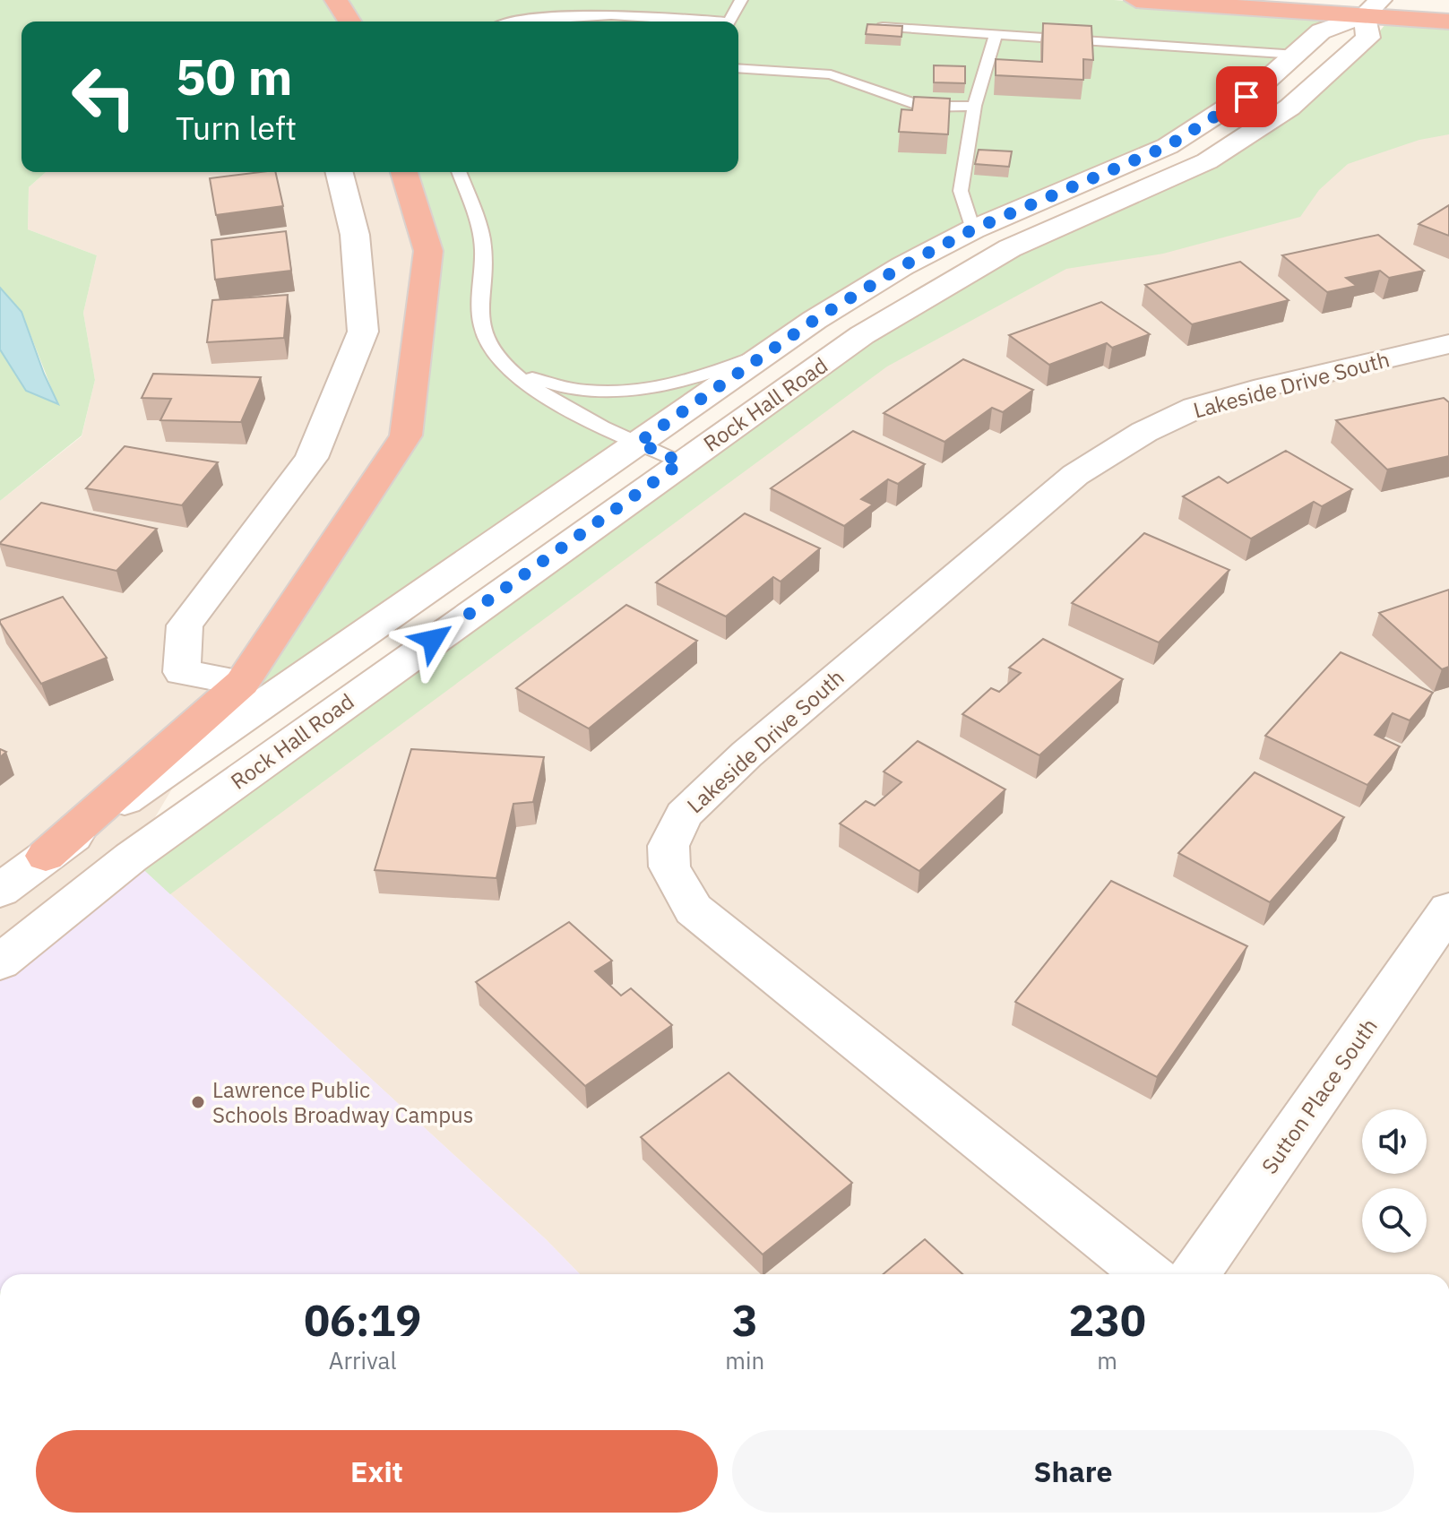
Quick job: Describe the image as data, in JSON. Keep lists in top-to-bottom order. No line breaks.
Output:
{"streets":{"main road":["Lakeside Drive South","Rock Hall Road","Sutton Place South"]},"places":["Lawrence Public Schools Broadway Campus"],"page":{"turn":["50 m","Turn left"],"eta":["06:19","Arrival","3","min","230","m"],"buttons":["Exit","Share"]}}
